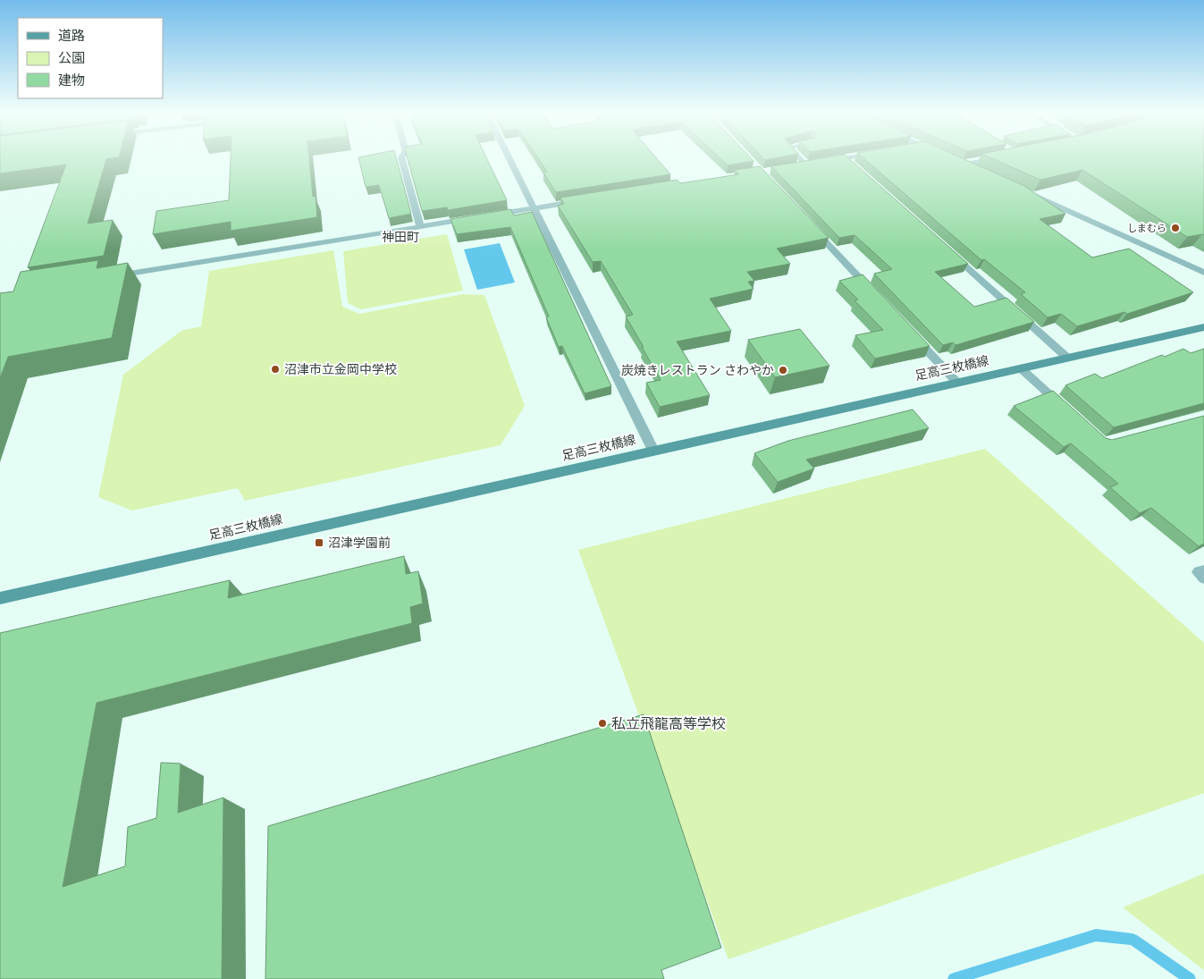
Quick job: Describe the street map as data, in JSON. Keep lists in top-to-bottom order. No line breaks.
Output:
{"streets":{"main road":["足高三枚橋線"]},"districts":["神田町"],"places":{"other":["しまむら","沼津市立金岡中学校","炭焼きレストラン さわやか","私立飛龍高等学校"],"transit":["沼津学園前"]},"legend":["道路","公園","建物"]}
